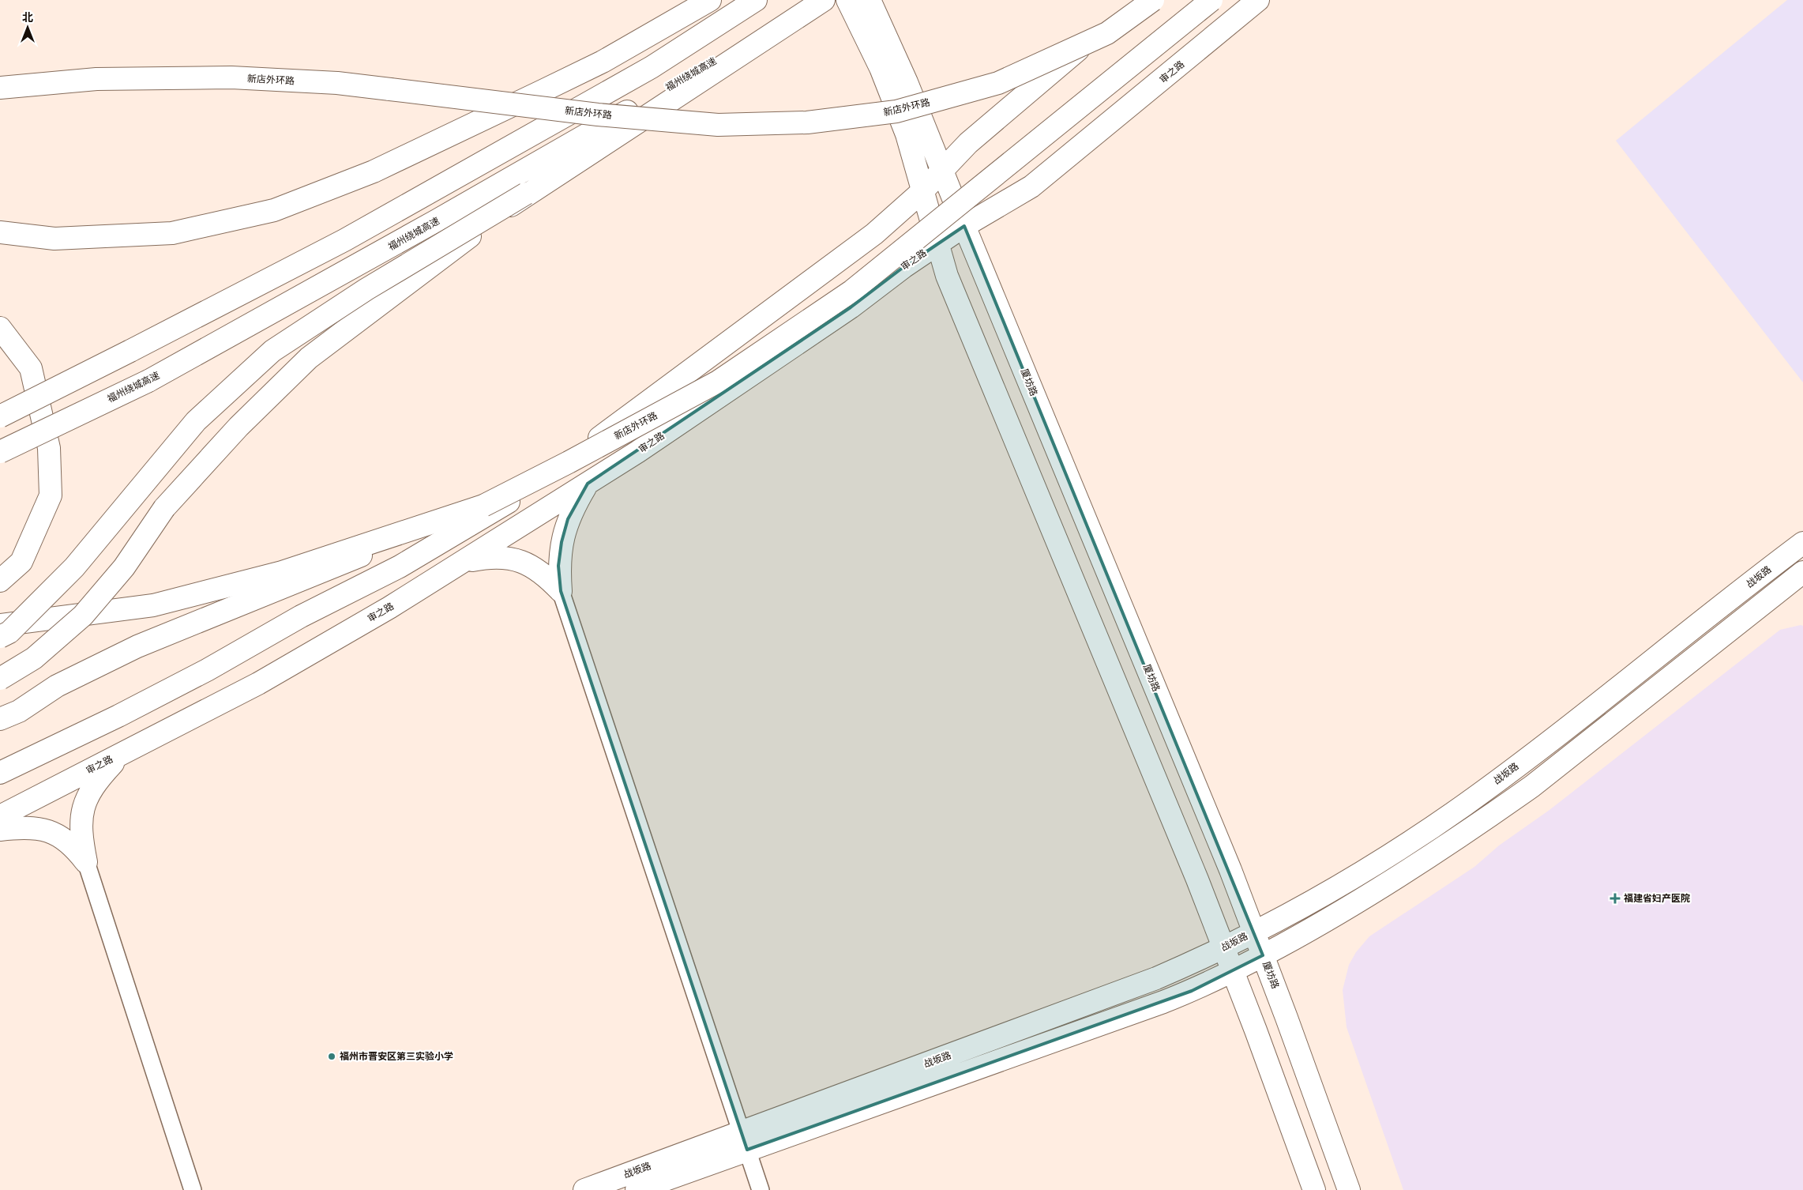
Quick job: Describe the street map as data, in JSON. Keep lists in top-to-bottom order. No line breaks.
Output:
{"streets":{"main road":["审之路","福州绕城高速","新店外环路","厦坊路","战坂路"]},"crossings":[["审之路","厦坊路"],["厦坊路","战坂路"]],"places":{"health":["福建省妇产医院"],"other":["福州市晋安区第三实验小学"]},"north":"top"}
